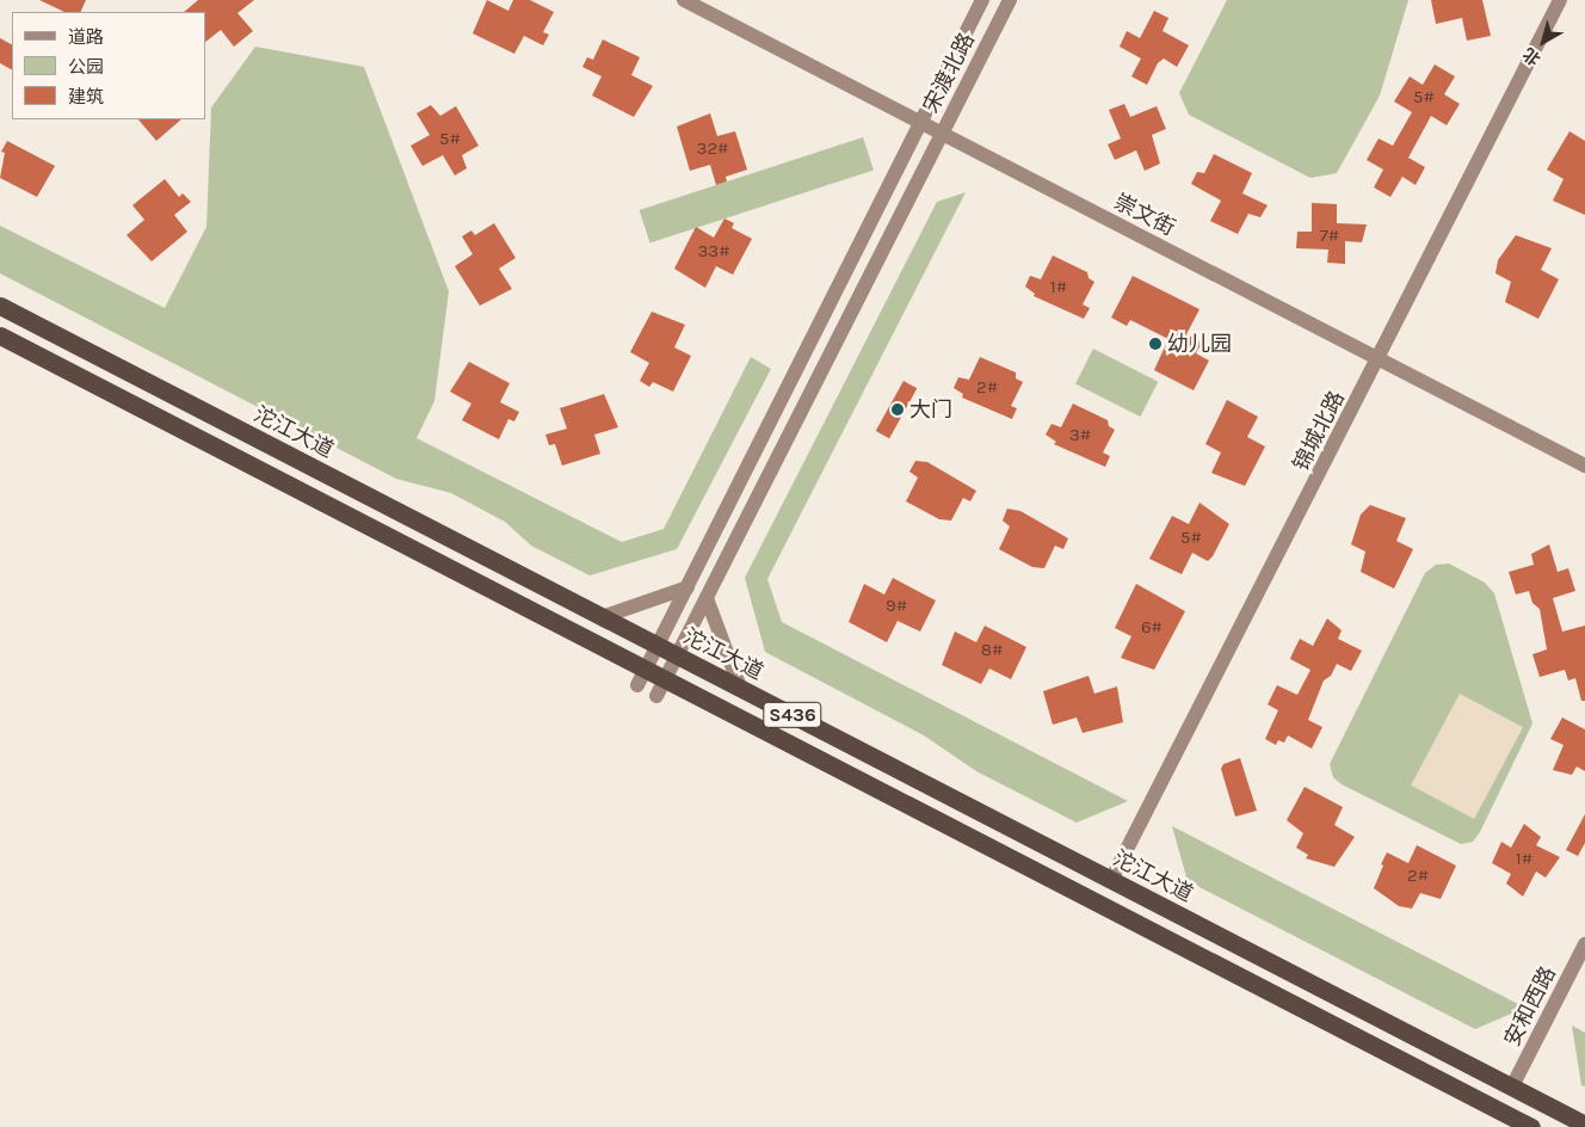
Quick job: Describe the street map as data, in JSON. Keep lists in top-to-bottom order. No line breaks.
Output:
{"streets":{"highway":["沱江大道","S436"],"street":["宋渡北路","崇文街","锦城北路","安和西路"]},"crossings":[["宋渡北路","崇文街"],["宋渡北路","沱江大道"],["宋渡北路","S436"],["崇文街","锦城北路"],["锦城北路","沱江大道"],["沱江大道","安和西路"]],"places":["幼儿园","大门"],"house_numbers":["5#","5#","32#","7#","33#","1#","2#","3#","5#","9#","6#","8#","1#","2#"],"legend":["道路","公园","建筑"],"north":"bottom left"}
